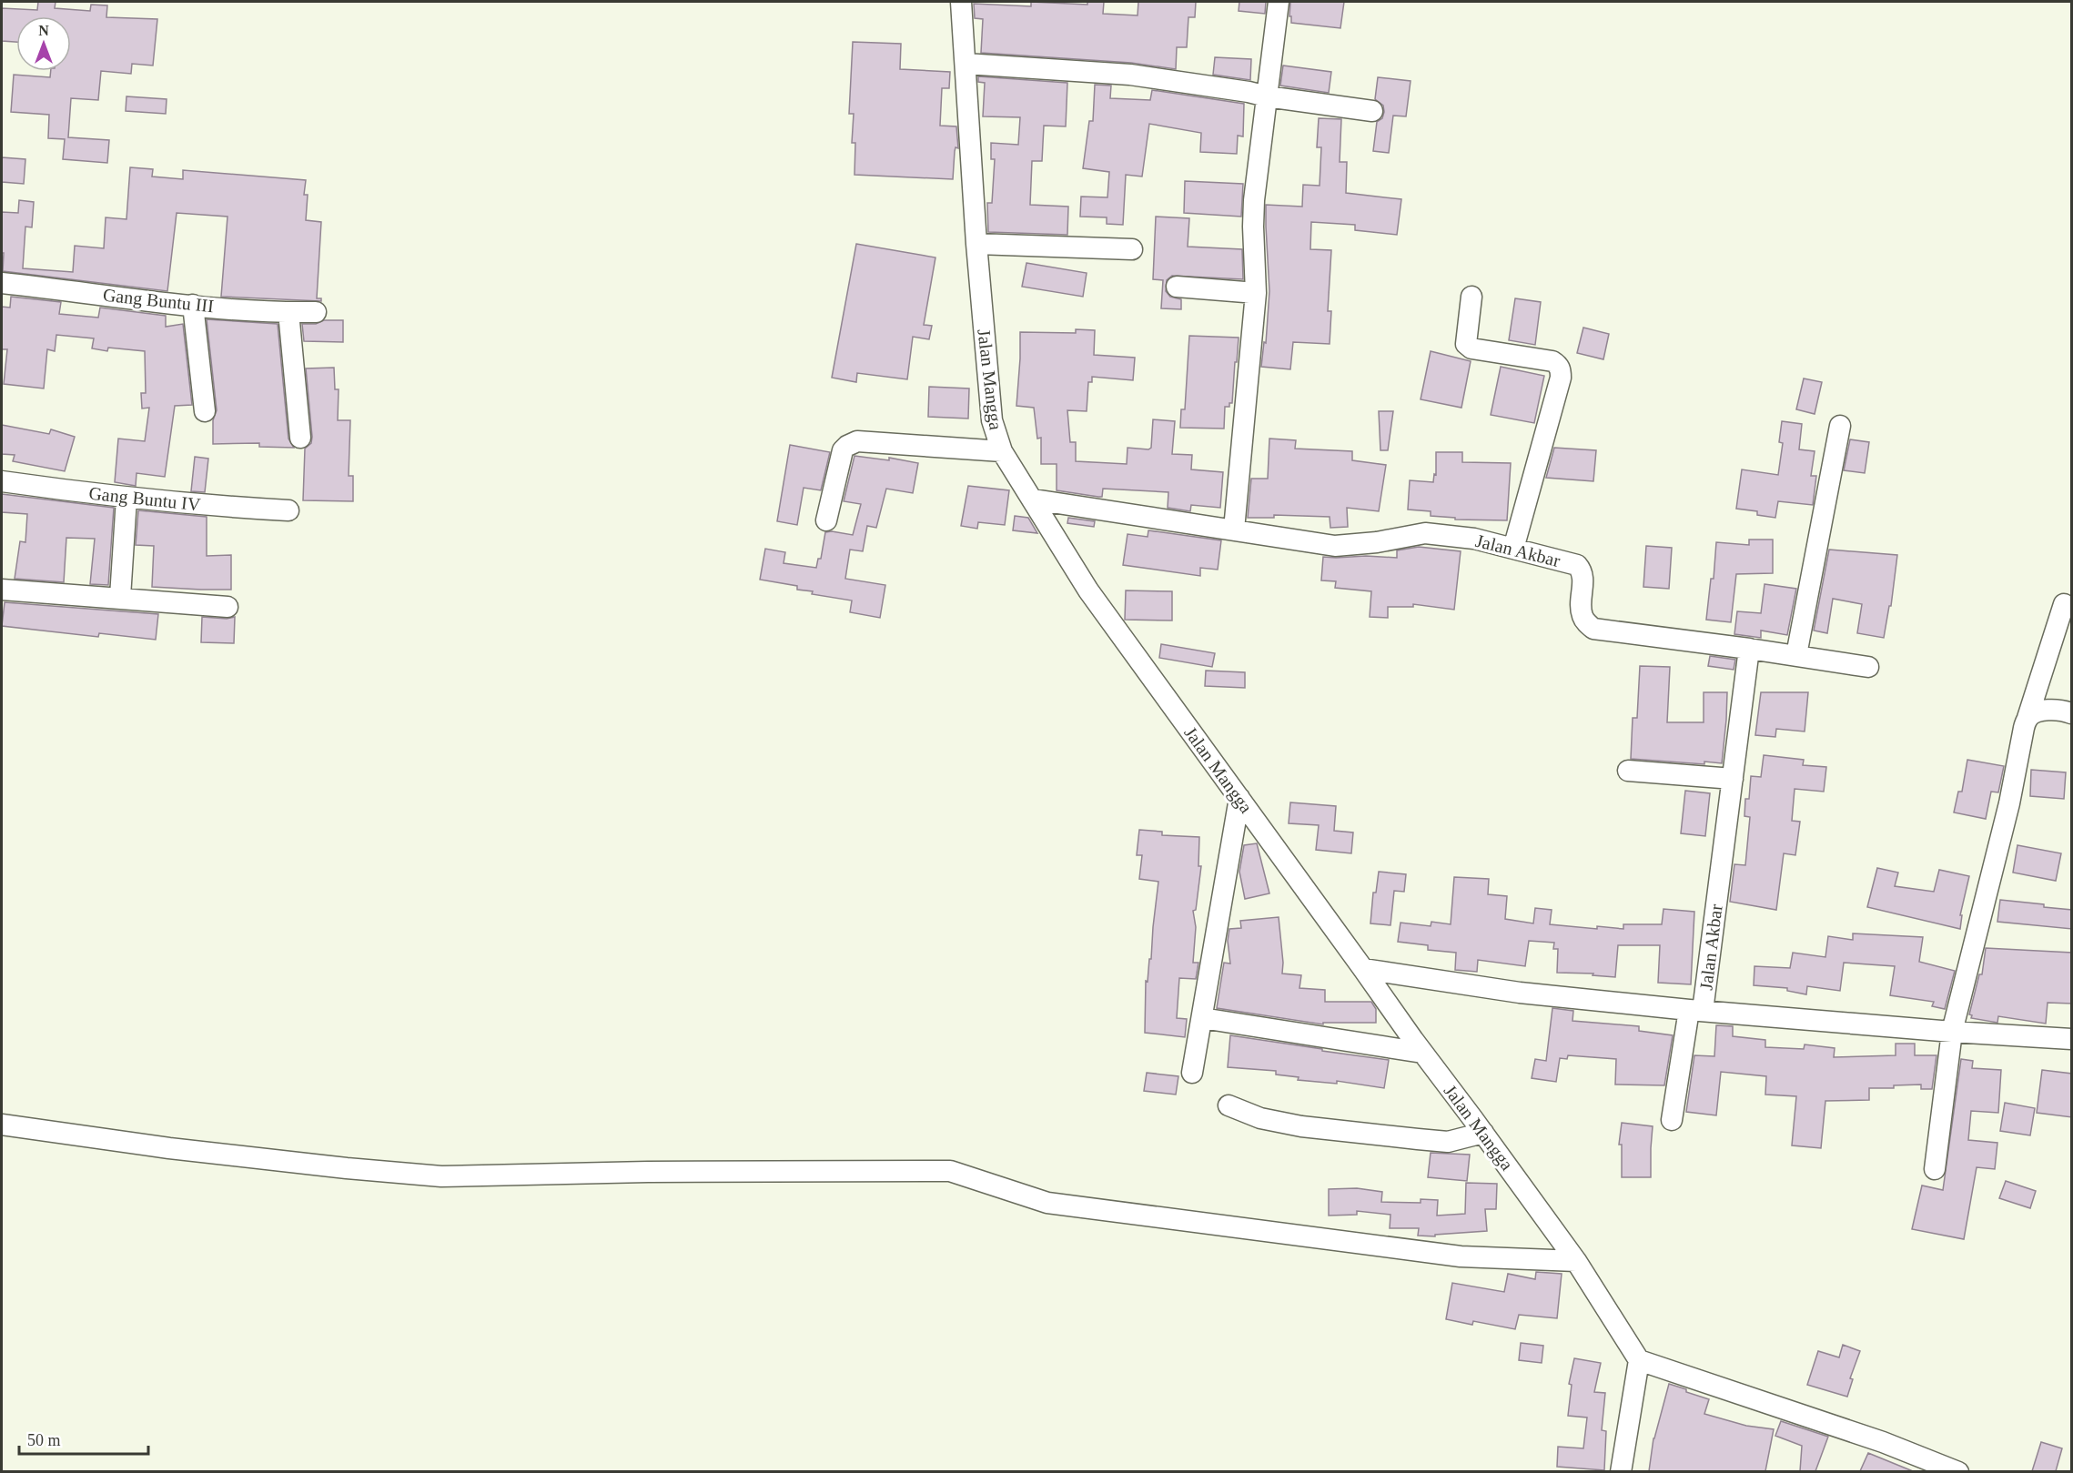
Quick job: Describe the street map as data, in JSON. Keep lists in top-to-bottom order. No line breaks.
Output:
{"streets":{"street":["Gang Buntu III","Jalan Mangga","Gang Buntu IV","Jalan Akbar"]},"crossings":[["Jalan Mangga","Jalan Akbar"]],"scale_bar":"50 m","north":"top"}
